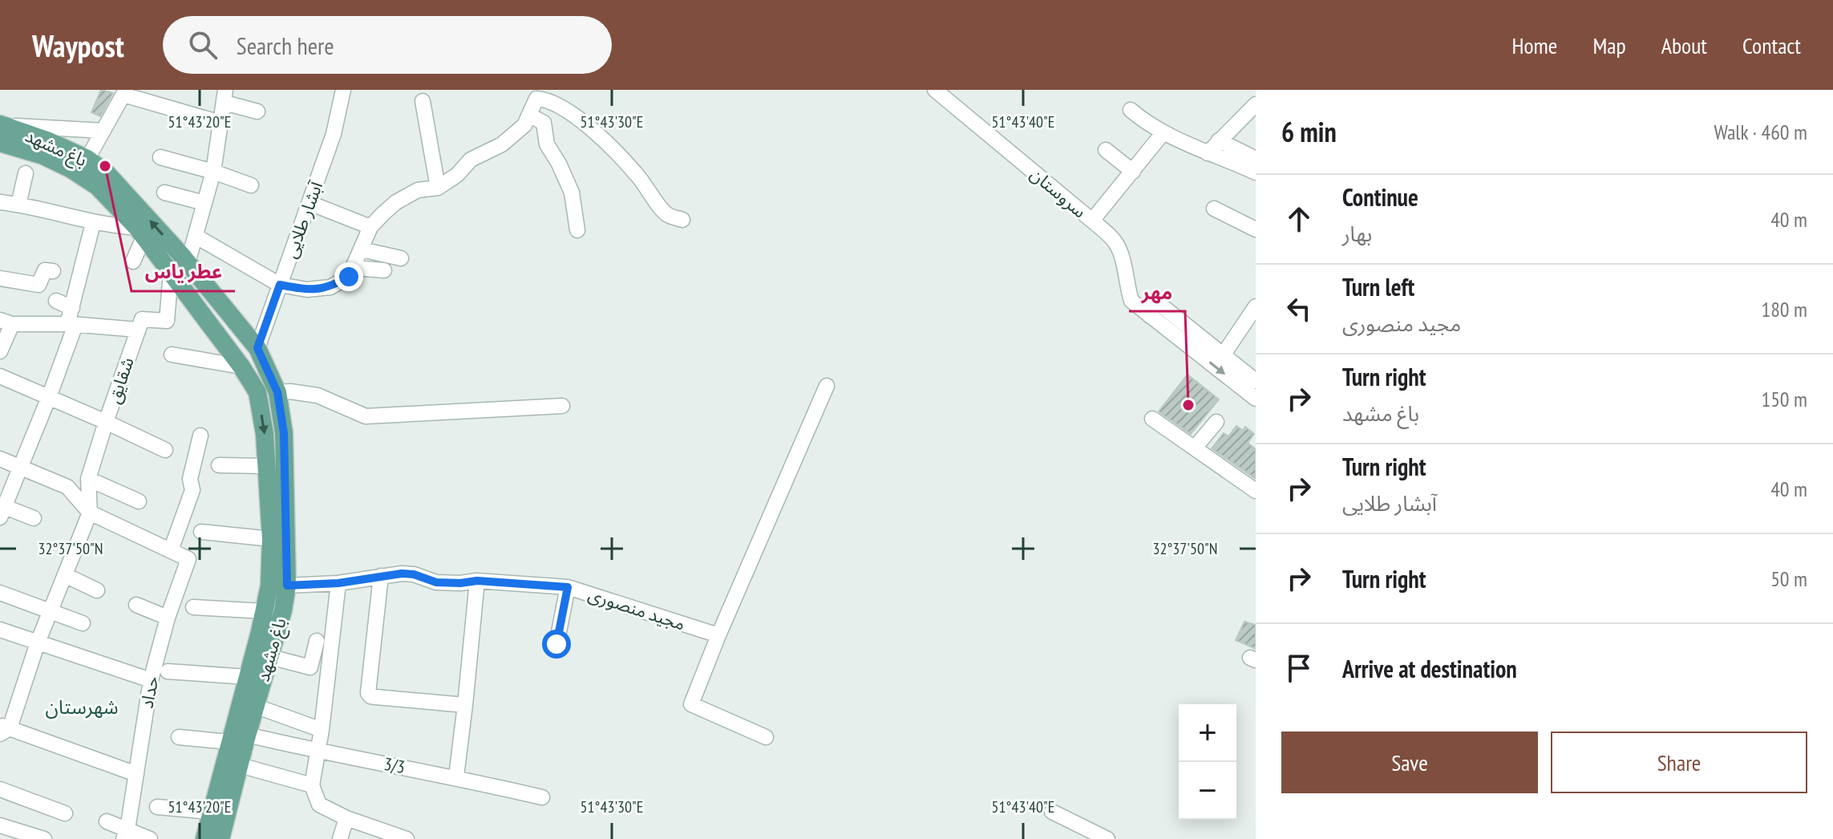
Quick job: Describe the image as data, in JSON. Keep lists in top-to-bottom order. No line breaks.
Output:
{"streets":{"main road":["باغ مشهد"],"street":["سروستان","آبشار طلایی","شقایق","مجید منصوری","حداد","3/3"]},"crossings":[["باغ مشهد","آبشار طلایی"],["باغ مشهد","مجید منصوری"],["باغ مشهد","3/3"]],"districts":["شهرستان"],"places":["عطر یاس","مهر"],"page":{"header":"Waypost","search":"Search here","nav":["Home","Map","About","Contact"],"heading":["6 min","Walk · 460 m"],"list":[["Continue","بهار","40 m"],["Turn left","مجید منصوری","180 m"],["Turn right","باغ مشهد","150 m"],["Turn right","آبشار طلایی","40 m"],["Turn right","50 m"],"Arrive at destination"],"map_buttons":["+","−"],"buttons":["Save","Share"]},"coordinates":["51°43'20\"E","51°43'30\"E","51°43'40\"E","32°37'50\"N"]}
